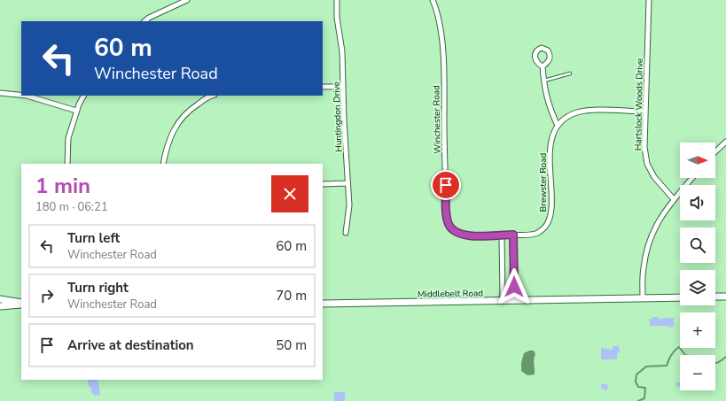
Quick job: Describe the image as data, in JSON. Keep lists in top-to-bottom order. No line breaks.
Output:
{"streets":{"street":["Hartslock Woods Drive","Huntingdon Drive","Winchester Road","Brewster Road","Middlebelt Road"]},"crossings":[["Winchester Road","Brewster Road"]],"north":"right","page":{"turn":["60 m","Winchester Road"],"map_buttons":["+","−"],"heading":["1 min","180 m · 06:21"],"list":[{"name":"Turn left","note":"Winchester Road","value":"60 m"},{"name":"Turn right","note":"Winchester Road","value":"70 m"},{"name":"Arrive at destination","value":"50 m"}]}}
